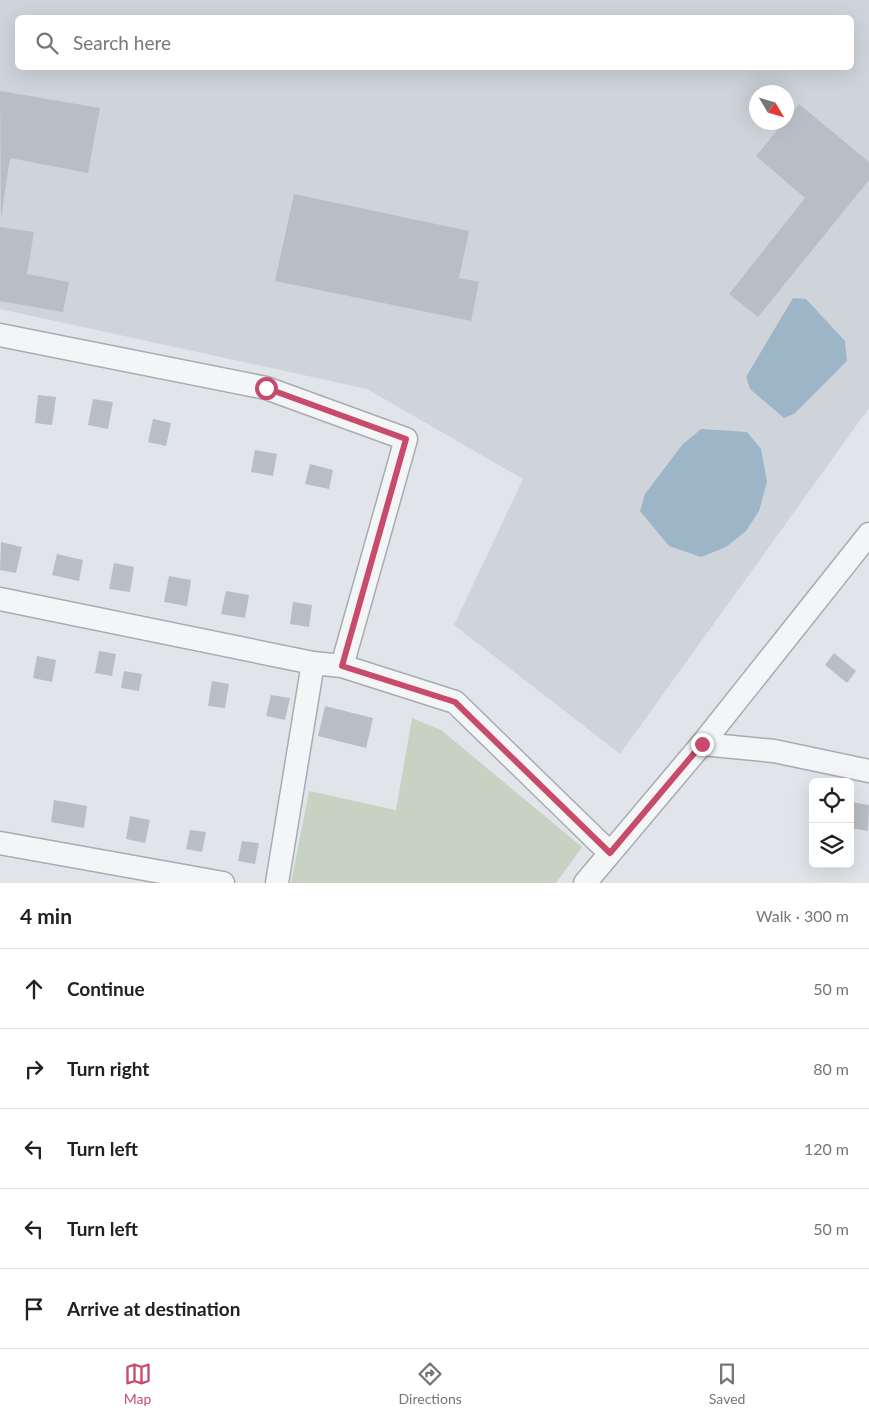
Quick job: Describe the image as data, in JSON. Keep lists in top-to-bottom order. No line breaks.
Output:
{"north":"bottom right","page":{"search":"Search here","heading":["4 min","Walk · 300 m"],"list":[["Continue","50 m"],["Turn right","80 m"],["Turn left","120 m"],["Turn left","50 m"],"Arrive at destination"],"nav":["Map","Directions","Saved"]}}
